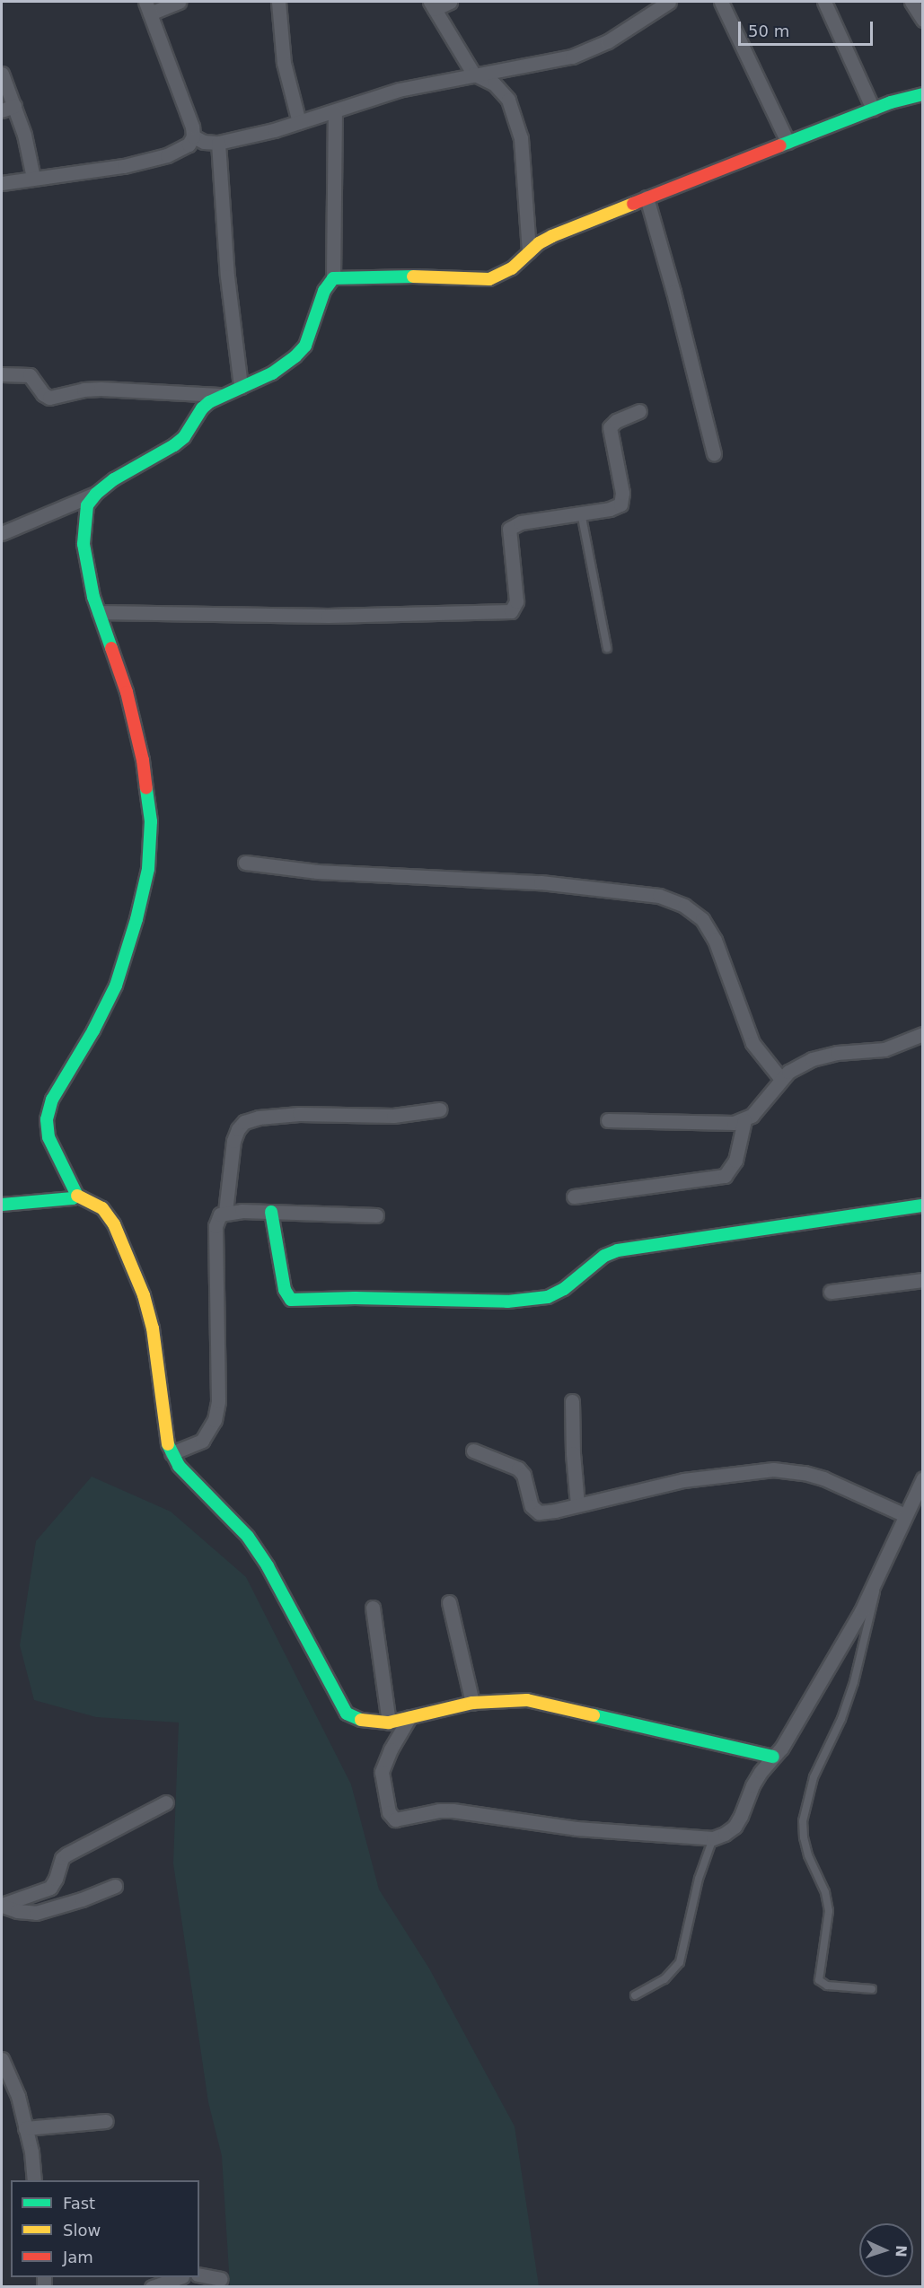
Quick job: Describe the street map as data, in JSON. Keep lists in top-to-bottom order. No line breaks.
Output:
{"legend":["Fast","Slow","Jam"],"scale_bar":"50 m","north":"right"}
